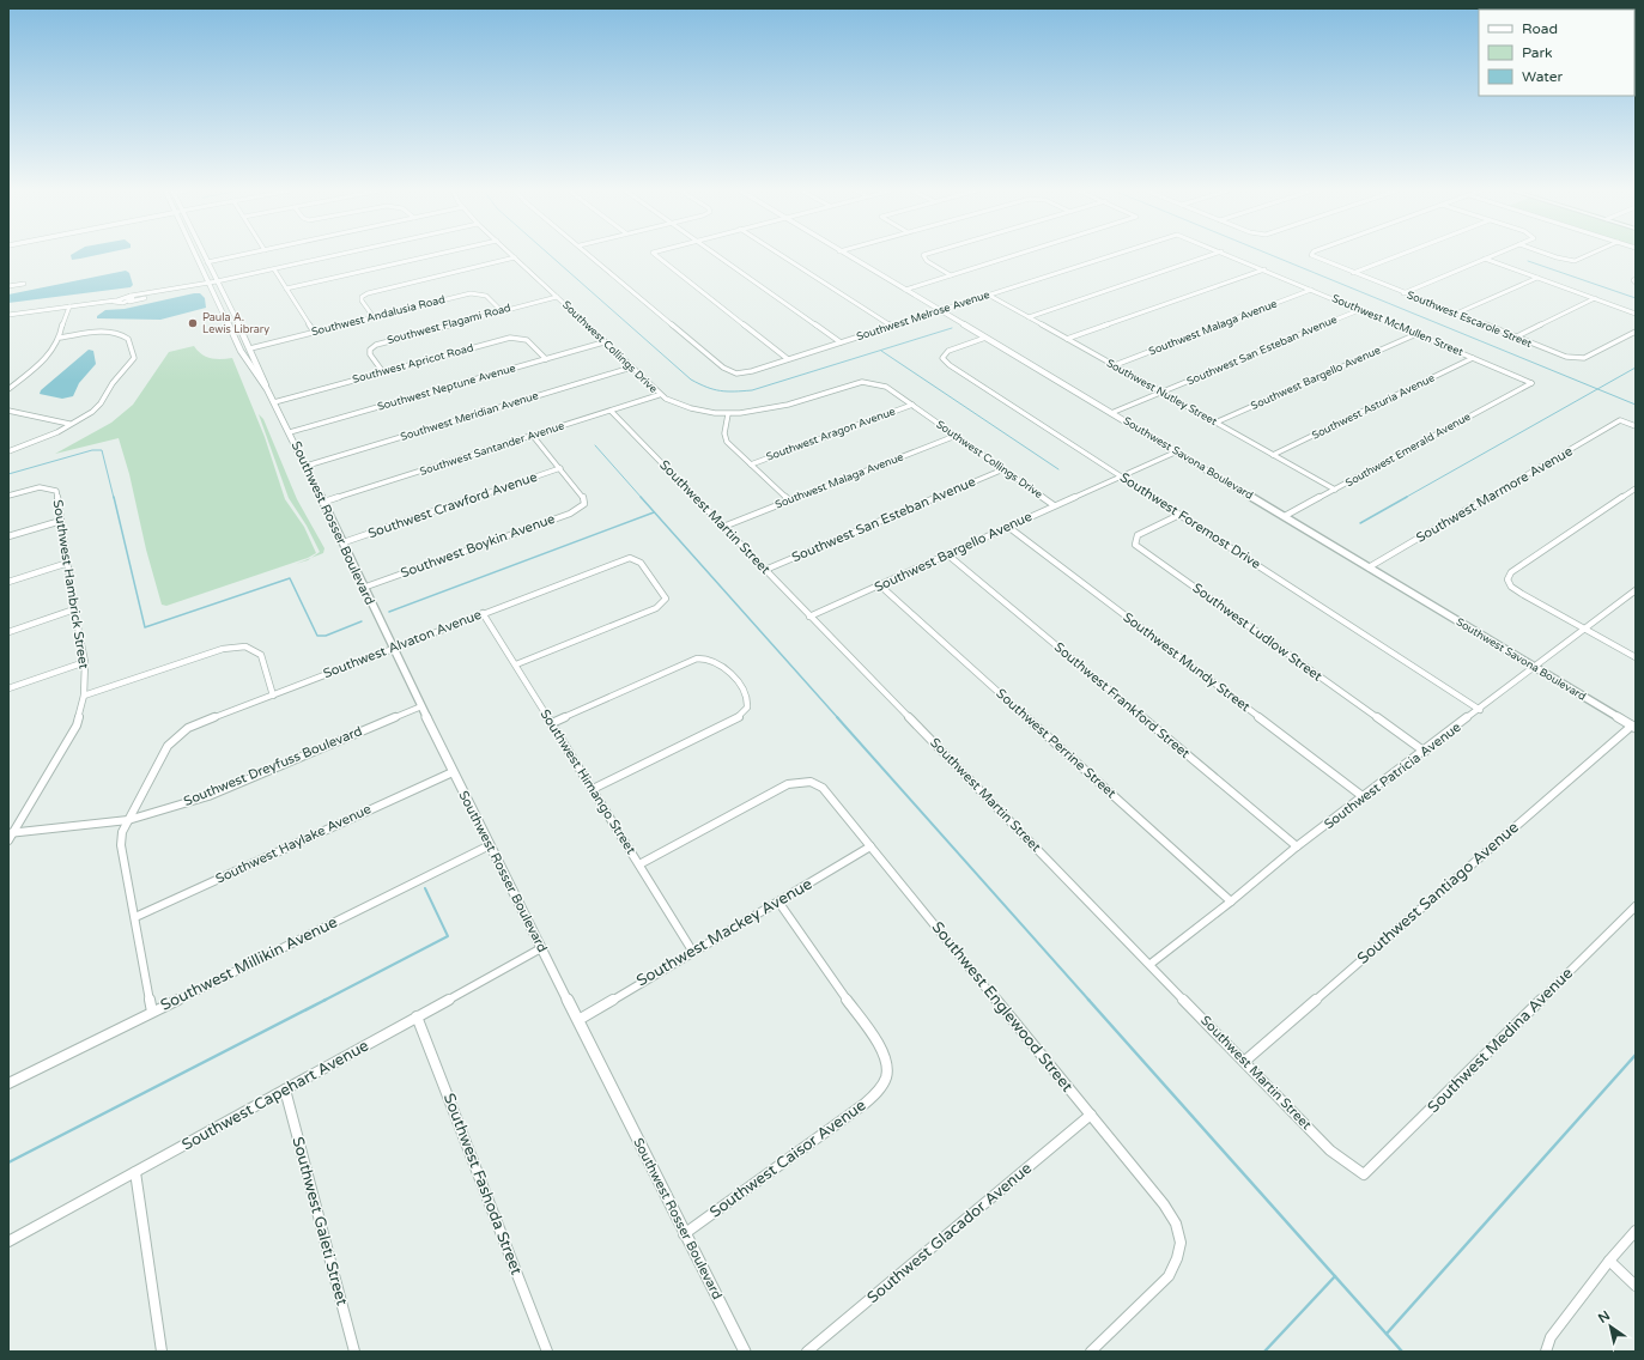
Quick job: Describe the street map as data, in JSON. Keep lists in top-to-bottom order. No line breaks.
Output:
{"streets":{"street":["Southwest Andalusia Road","Southwest Melrose Avenue","Southwest Escarole Street","Southwest Flagami Road","Southwest McMullen Street","Southwest Malaga Avenue","Southwest Collings Drive","Southwest San Esteban Avenue","Southwest Apricot Road","Southwest Bargello Avenue","Southwest Neptune Avenue","Southwest Nutley Street","Southwest Asturia Avenue","Southwest Meridian Avenue","Southwest Aragon Avenue","Southwest Santander Avenue","Southwest Emerald Avenue","Southwest Savona Boulevard","Southwest Marmore Avenue","Southwest Crawford Avenue","Southwest Martin Street","Southwest Foremost Drive","Southwest Rosser Boulevard","Southwest Boykin Avenue","Southwest Hambrick Street","Southwest Ludlow Street","Southwest Alvaton Avenue","Southwest Mundy Street","Southwest Frankford Street","Southwest Perrine Street","Southwest Dreyfuss Boulevard","Southwest Patricia Avenue","Southwest Himango Street","Southwest Haylake Avenue","Southwest Santiago Avenue","Southwest Mackey Avenue","Southwest Millikin Avenue","Southwest Englewood Street","Southwest Medina Avenue","Southwest Capehart Avenue","Southwest Caisor Avenue","Southwest Fashoda Street","Southwest Galeti Street","Southwest Glacador Avenue"]},"crossings":[["Southwest Andalusia Road","Southwest Flagami Road"],["Southwest Andalusia Road","Southwest Rosser Boulevard"],["Southwest Melrose Avenue","Southwest Nutley Street"],["Southwest Melrose Avenue","Southwest Savona Boulevard"],["Southwest Flagami Road","Southwest Collings Drive"],["Southwest Flagami Road","Southwest Apricot Road"],["Southwest McMullen Street","Southwest Malaga Avenue"],["Southwest McMullen Street","Southwest San Esteban Avenue"],["Southwest McMullen Street","Southwest Bargello Avenue"],["Southwest McMullen Street","Southwest Asturia Avenue"],["Southwest McMullen Street","Southwest Emerald Avenue"],["Southwest Malaga Avenue","Southwest Collings Drive"],["Southwest Malaga Avenue","Southwest Nutley Street"],["Southwest Malaga Avenue","Southwest Martin Street"],["Southwest Collings Drive","Southwest San Esteban Avenue"],["Southwest Collings Drive","Southwest Bargello Avenue"],["Southwest Collings Drive","Southwest Neptune Avenue"],["Southwest Collings Drive","Southwest Meridian Avenue"],["Southwest Collings Drive","Southwest Aragon Avenue"],["Southwest Collings Drive","Southwest Santander Avenue"],["Southwest San Esteban Avenue","Southwest Nutley Street"],["Southwest San Esteban Avenue","Southwest Savona Boulevard"],["Southwest San Esteban Avenue","Southwest Martin Street"],["Southwest Apricot Road","Southwest Neptune Avenue"],["Southwest Apricot Road","Southwest Rosser Boulevard"],["Southwest Bargello Avenue","Southwest Nutley Street"],["Southwest Bargello Avenue","Southwest Savona Boulevard"],["Southwest Bargello Avenue","Southwest Martin Street"],["Southwest Bargello Avenue","Southwest Foremost Drive"],["Southwest Bargello Avenue","Southwest Mundy Street"],["Southwest Bargello Avenue","Southwest Frankford Street"],["Southwest Bargello Avenue","Southwest Perrine Street"],["Southwest Neptune Avenue","Southwest Rosser Boulevard"],["Southwest Nutley Street","Southwest Asturia Avenue"],["Southwest Nutley Street","Southwest Emerald Avenue"],["Southwest Meridian Avenue","Southwest Rosser Boulevard"],["Southwest Santander Avenue","Southwest Martin Street"],["Southwest Santander Avenue","Southwest Rosser Boulevard"],["Southwest Emerald Avenue","Southwest Savona Boulevard"],["Southwest Savona Boulevard","Southwest Marmore Avenue"],["Southwest Savona Boulevard","Southwest Foremost Drive"],["Southwest Savona Boulevard","Southwest Patricia Avenue"],["Southwest Savona Boulevard","Southwest Santiago Avenue"],["Southwest Crawford Avenue","Southwest Rosser Boulevard"],["Southwest Crawford Avenue","Southwest Boykin Avenue"],["Southwest Martin Street","Southwest Patricia Avenue"],["Southwest Martin Street","Southwest Santiago Avenue"],["Southwest Martin Street","Southwest Medina Avenue"],["Southwest Foremost Drive","Southwest Ludlow Street"],["Southwest Foremost Drive","Southwest Patricia Avenue"],["Southwest Rosser Boulevard","Southwest Boykin Avenue"],["Southwest Rosser Boulevard","Southwest Alvaton Avenue"],["Southwest Rosser Boulevard","Southwest Dreyfuss Boulevard"],["Southwest Rosser Boulevard","Southwest Haylake Avenue"],["Southwest Rosser Boulevard","Southwest Mackey Avenue"],["Southwest Rosser Boulevard","Southwest Millikin Avenue"],["Southwest Rosser Boulevard","Southwest Capehart Avenue"],["Southwest Rosser Boulevard","Southwest Caisor Avenue"],["Southwest Hambrick Street","Southwest Dreyfuss Boulevard"],["Southwest Ludlow Street","Southwest Patricia Avenue"],["Southwest Alvaton Avenue","Southwest Dreyfuss Boulevard"],["Southwest Alvaton Avenue","Southwest Himango Street"],["Southwest Mundy Street","Southwest Patricia Avenue"],["Southwest Frankford Street","Southwest Patricia Avenue"],["Southwest Perrine Street","Southwest Patricia Avenue"],["Southwest Himango Street","Southwest Mackey Avenue"],["Southwest Himango Street","Southwest Englewood Street"],["Southwest Mackey Avenue","Southwest Englewood Street"],["Southwest Mackey Avenue","Southwest Caisor Avenue"],["Southwest Englewood Street","Southwest Glacador Avenue"],["Southwest Capehart Avenue","Southwest Fashoda Street"],["Southwest Capehart Avenue","Southwest Galeti Street"]],"places":["Paula A. Lewis Library"],"legend":["Road","Park","Water"],"north":"top left"}
